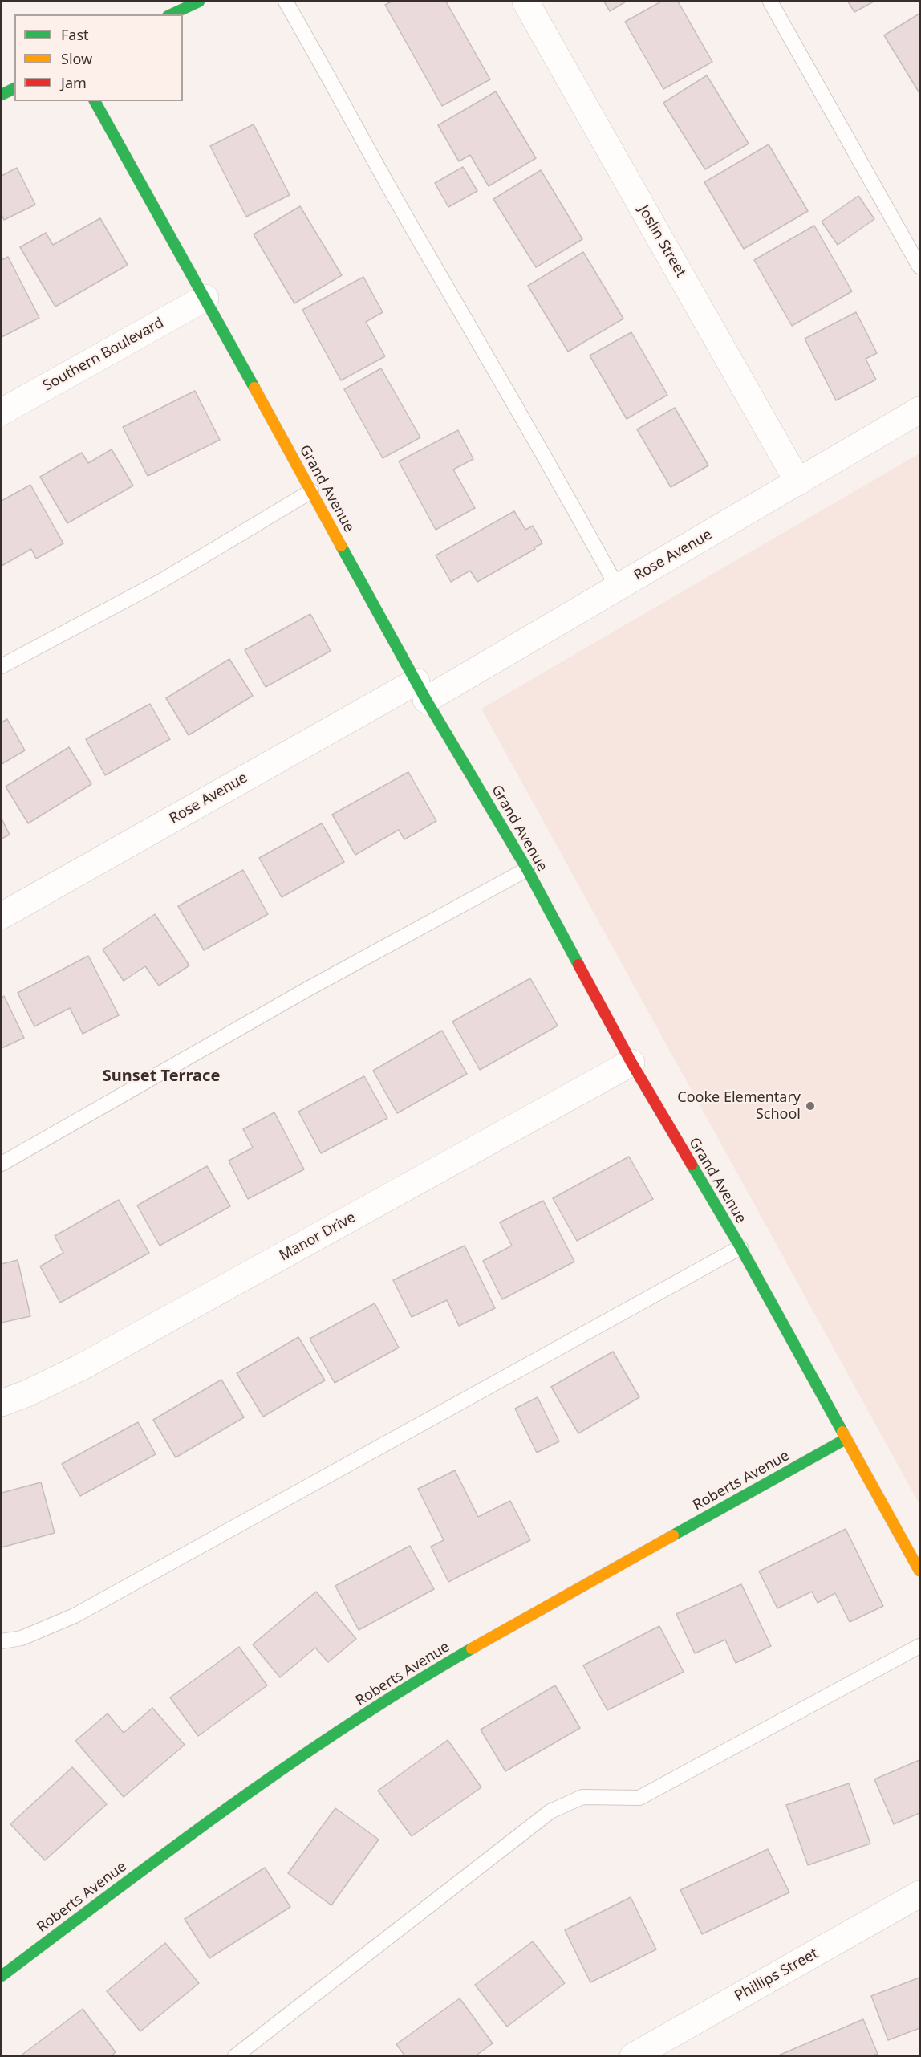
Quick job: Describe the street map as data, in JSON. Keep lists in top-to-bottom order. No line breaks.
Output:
{"streets":{"street":["Joslin Street","Southern Boulevard","Grand Avenue","Rose Avenue","Manor Drive","Roberts Avenue","Phillips Street"]},"crossings":[["Joslin Street","Rose Avenue"],["Southern Boulevard","Grand Avenue"],["Grand Avenue","Rose Avenue"],["Grand Avenue","Manor Drive"],["Grand Avenue","Roberts Avenue"]],"districts":["Sunset Terrace"],"places":["Cooke Elementary School"],"legend":["Fast","Slow","Jam"]}
